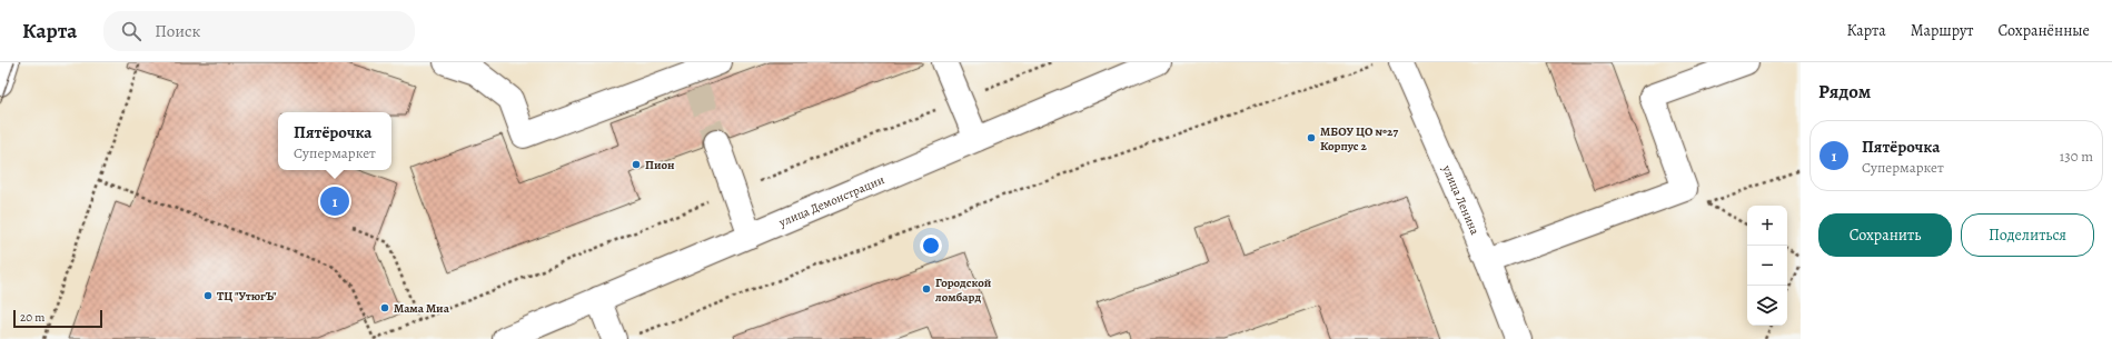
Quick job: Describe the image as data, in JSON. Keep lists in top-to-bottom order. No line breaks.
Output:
{"streets":{"street":["улица Ленина","улица Демонстрации"]},"places":["МБОУ ЦО №27 Корпус 2","Пион","Городской ломбард","ТЦ \"УтюгЪ\"","Мама Миа"],"scale_bar":"20 m","page":{"header":"Карта","search":"Поиск","nav":["Карта","Маршрут","Сохранённые"],"heading":"Рядом","popup":["Пятёрочка","Супермаркет"],"list":[{"mark":"1","name":"Пятёрочка","note":"Супермаркет","value":"130 m"}],"pins":"1","buttons":["Сохранить","Поделиться"],"map_buttons":["+","−"],"scale":"20 m"}}
